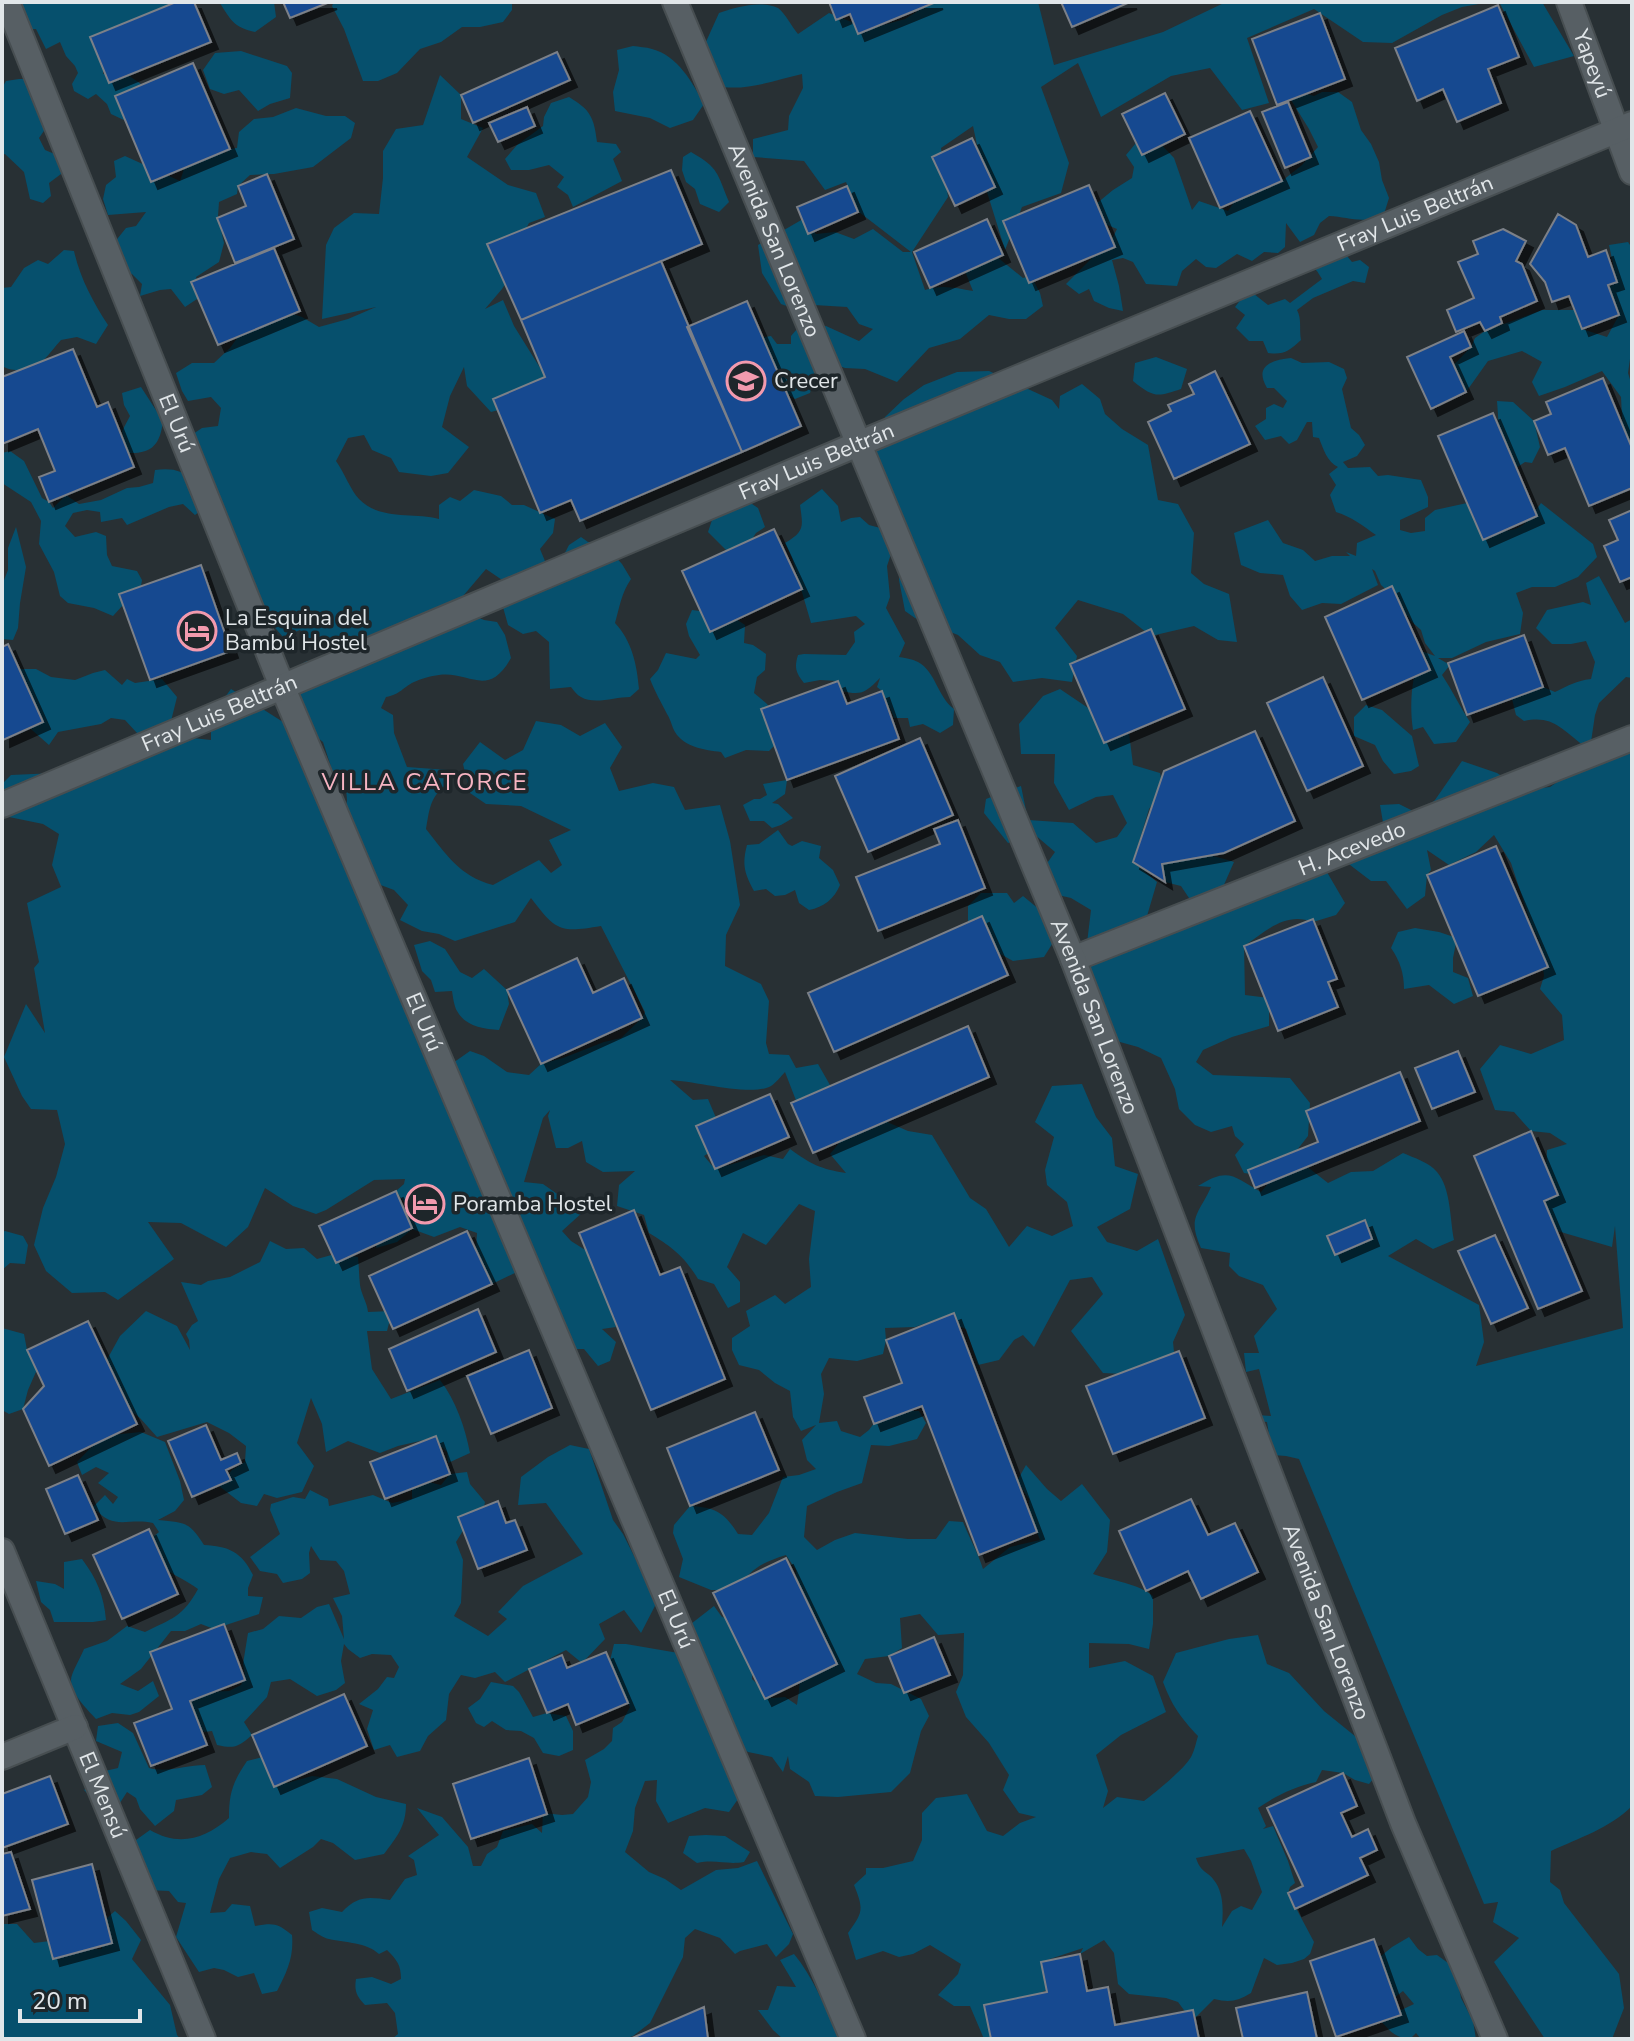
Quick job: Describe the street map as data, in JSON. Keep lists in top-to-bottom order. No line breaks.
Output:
{"streets":{"street":["Yapeyú","Fray Luis Beltrán","Avenida San Lorenzo","El Urú","H. Acevedo","El Mensú"]},"crossings":[["Yapeyú","Fray Luis Beltrán"],["Fray Luis Beltrán","Avenida San Lorenzo"],["Fray Luis Beltrán","El Urú"],["Avenida San Lorenzo","H. Acevedo"]],"districts":["VILLA CATORCE"],"places":{"school or university":["Crecer"],"hotel":["La Esquina del Bambú Hostel","Poramba Hostel"]},"scale_bar":"20 m"}
